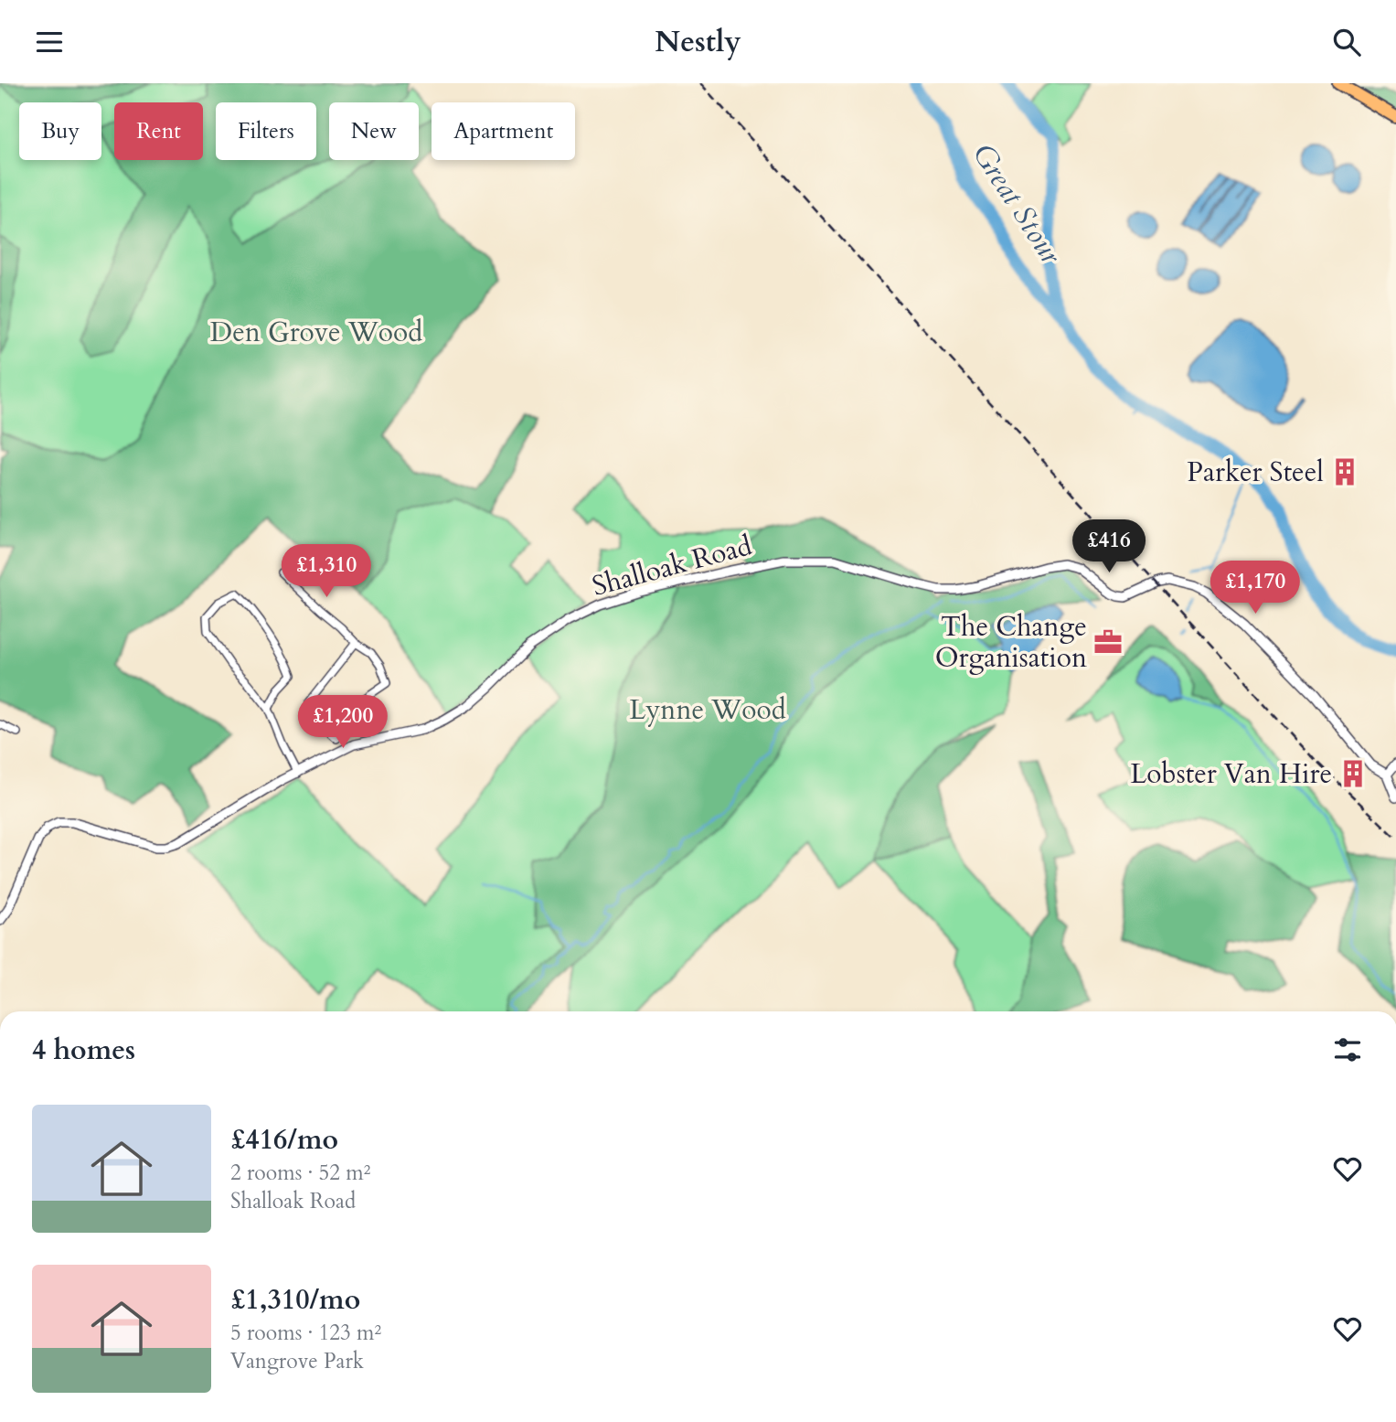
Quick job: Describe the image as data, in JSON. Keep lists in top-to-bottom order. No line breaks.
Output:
{"streets":{"street":["Shalloak Road"]},"water":["Great Stour"],"parks":["Den Grove Wood","Lynne Wood"],"places":{"building":["Parker Steel","Lobster Van Hire"],"office":["The Change Organisation"]},"page":{"header":"Nestly","chip":["Buy","Rent","Filters","New","Apartment"],"price":["£416","£1,310","£1,170","£1,200"],"heading":"4 homes","list":[{"name":"£416/mo","note":"2 rooms · 52 m² · Shalloak Road"},{"name":"£1,310/mo","note":"5 rooms · 123 m² · Vangrove Park"}]}}
